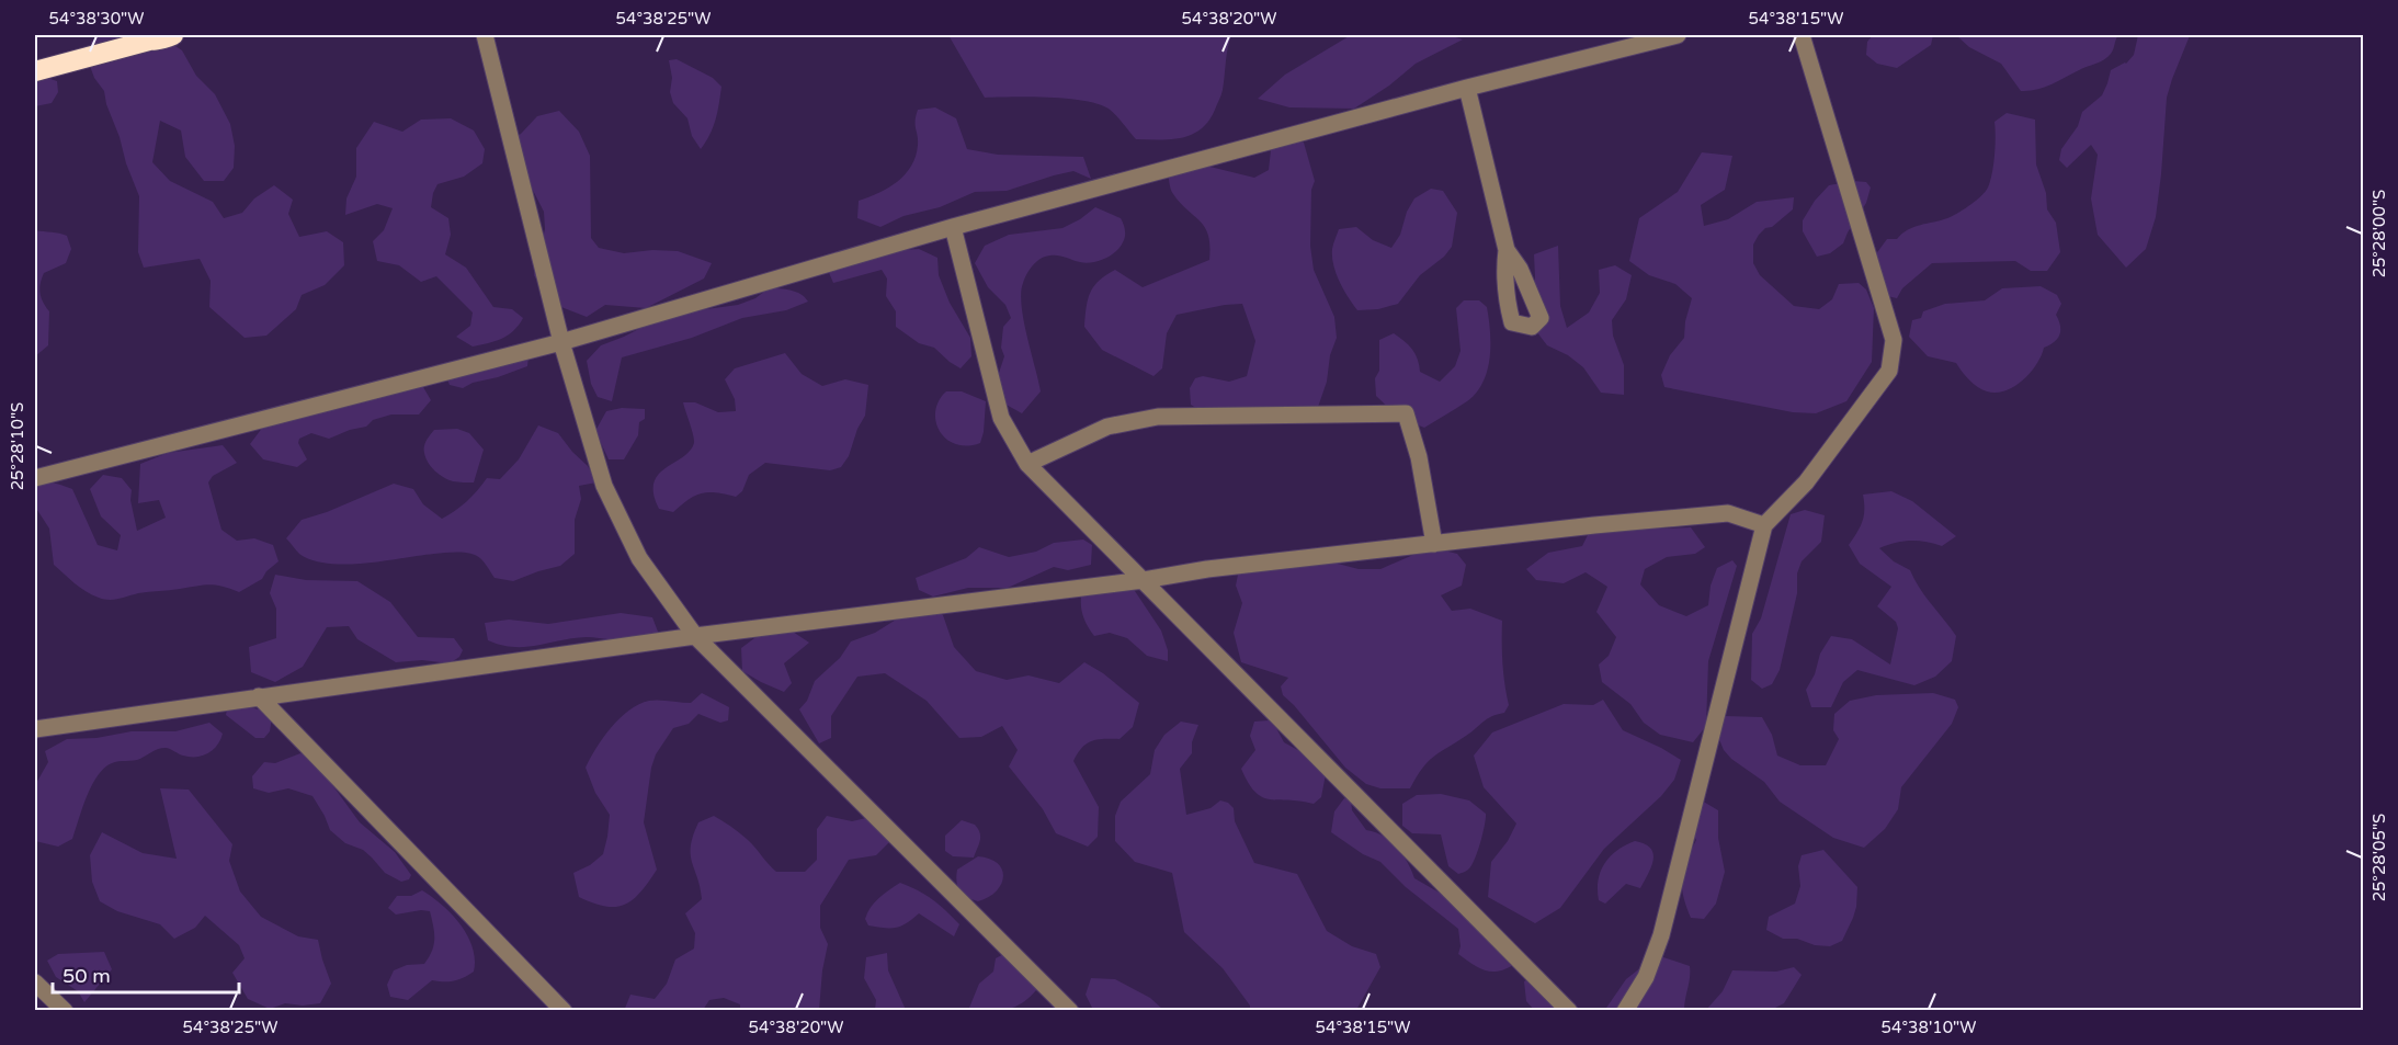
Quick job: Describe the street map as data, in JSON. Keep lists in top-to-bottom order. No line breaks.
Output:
{"scale_bar":"50 m","coordinates":["54°38'30\"W","54°38'25\"W","54°38'20\"W","54°38'15\"W","25°28'00\"S","25°28'10\"S","25°28'05\"S","54°38'10\"W"]}
